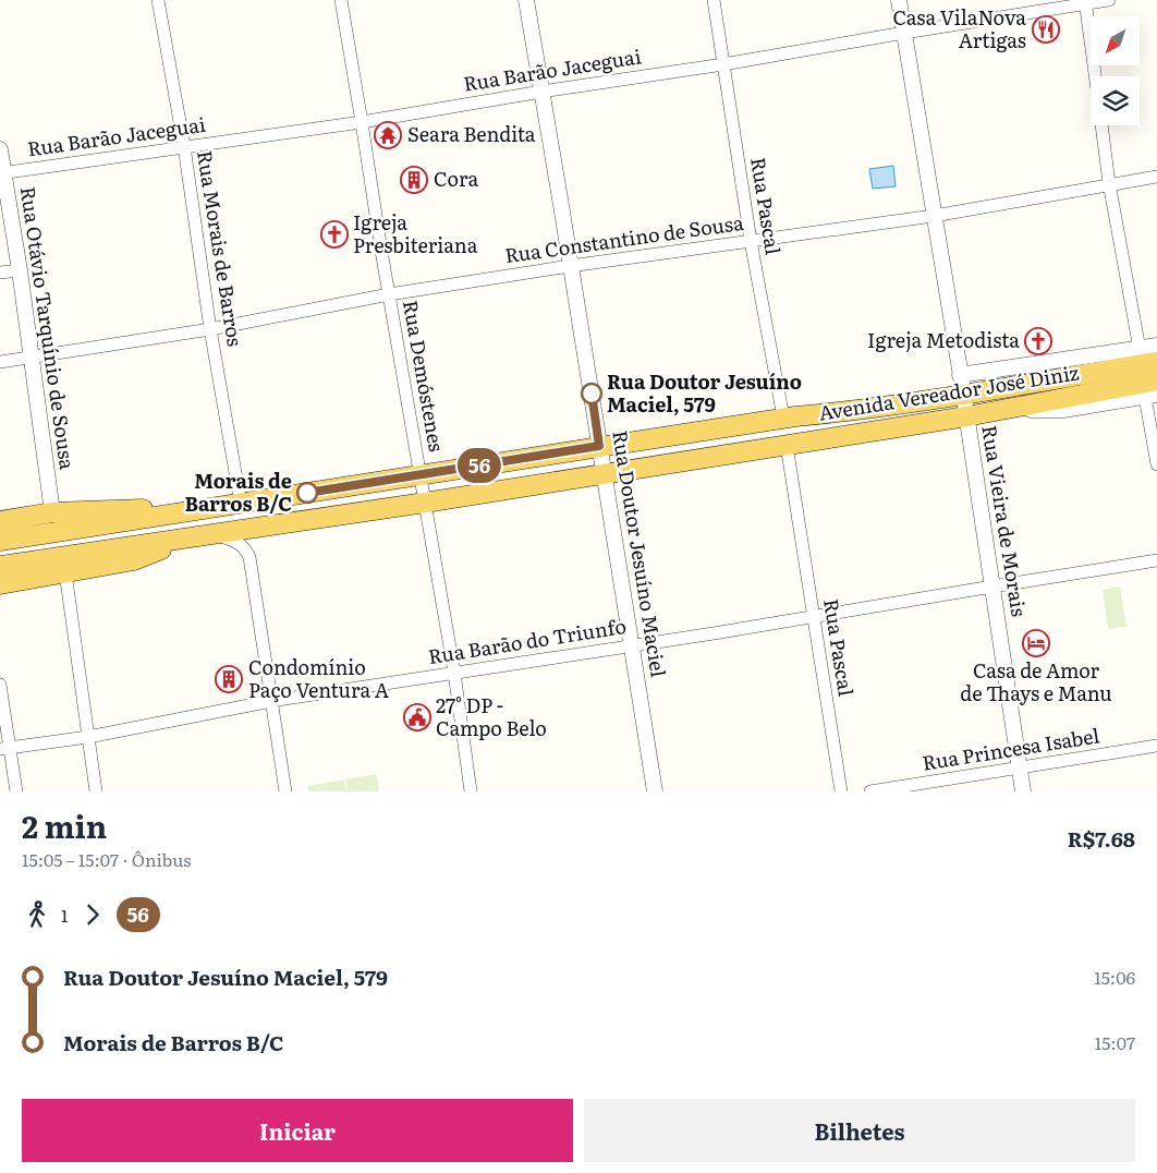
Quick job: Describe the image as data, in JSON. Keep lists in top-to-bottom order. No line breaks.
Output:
{"streets":{"main road":["Avenida Vereador José Diniz"],"street":["Rua Barão Jaceguai","Rua Pascal","Rua Constantino de Sousa","Rua Morais de Barros","Rua Otávio Tarquínio de Sousa","Rua Demóstenes","Rua Vieira de Morais","Rua Doutor Jesuíno Maciel","Rua Barão do Triunfo","Rua Princesa Isabel"]},"crossings":[["Rua Barão Jaceguai","Rua Pascal"],["Rua Barão Jaceguai","Rua Morais de Barros"],["Rua Barão Jaceguai","Rua Otávio Tarquínio de Sousa"],["Rua Barão Jaceguai","Rua Demóstenes"],["Rua Barão Jaceguai","Rua Vieira de Morais"],["Rua Barão Jaceguai","Rua Doutor Jesuíno Maciel"],["Rua Pascal","Rua Constantino de Sousa"],["Rua Pascal","Avenida Vereador José Diniz"],["Rua Pascal","Rua Barão do Triunfo"],["Rua Constantino de Sousa","Rua Morais de Barros"],["Rua Constantino de Sousa","Rua Otávio Tarquínio de Sousa"],["Rua Constantino de Sousa","Rua Demóstenes"],["Rua Constantino de Sousa","Rua Vieira de Morais"],["Rua Constantino de Sousa","Rua Doutor Jesuíno Maciel"],["Rua Morais de Barros","Avenida Vereador José Diniz"],["Rua Demóstenes","Avenida Vereador José Diniz"],["Rua Demóstenes","Rua Barão do Triunfo"],["Avenida Vereador José Diniz","Rua Vieira de Morais"],["Avenida Vereador José Diniz","Rua Doutor Jesuíno Maciel"],["Rua Vieira de Morais","Rua Barão do Triunfo"],["Rua Vieira de Morais","Rua Princesa Isabel"],["Rua Doutor Jesuíno Maciel","Rua Barão do Triunfo"]],"places":{"restaurant":["Casa VilaNova Artigas"],"temple":["Seara Bendita"],"building":["Cora","Condomínio Paço Ventura A"],"church":["Igreja Presbiteriana","Igreja Metodista"],"other":["Rua Doutor Jesuíno Maciel, 579","Morais de Barros B/C"],"hotel":["Casa de Amor de Thays e Manu"],"public building":["27° DP - Campo Belo"]},"lines":["bus line 56"],"north":"bottom left","page":{"on_map":"56","heading":["2 min","15:05 – 15:07 · Ônibus","R$7.68"],"legs":["1","56"],"list":[{"name":"Rua Doutor Jesuíno Maciel, 579","value":"15:06"},{"name":"Morais de Barros B/C","value":"15:07"}],"buttons":["Iniciar","Bilhetes"]}}
